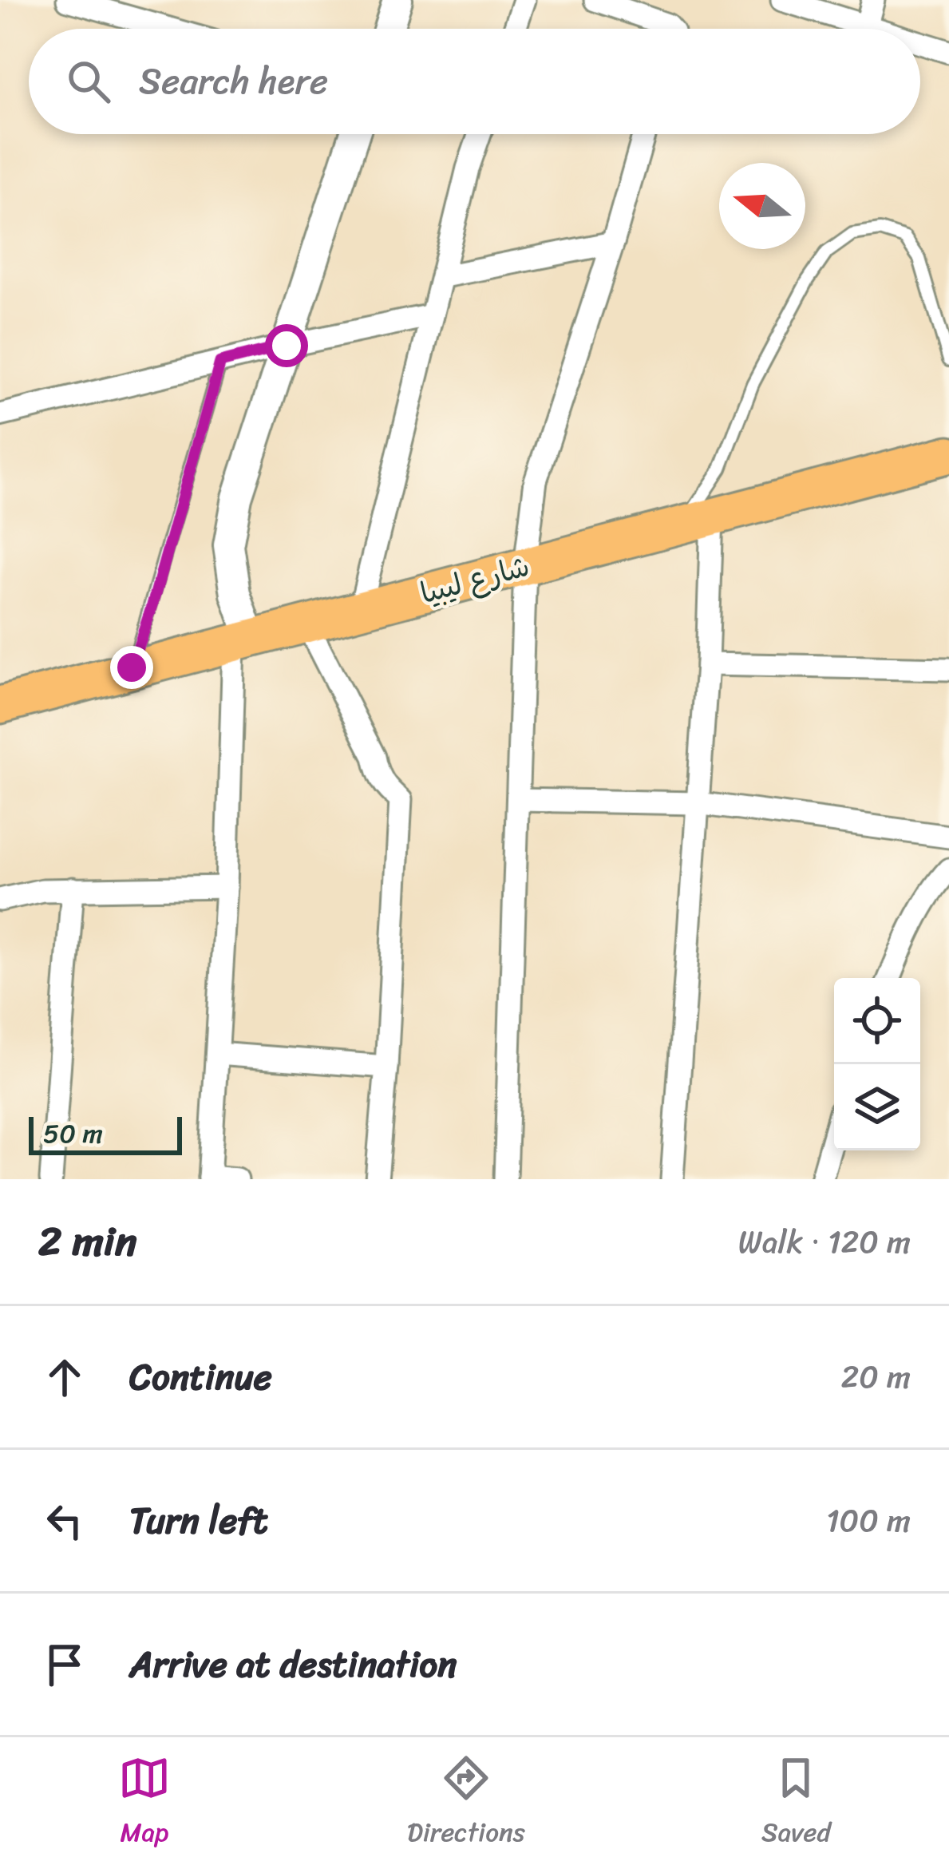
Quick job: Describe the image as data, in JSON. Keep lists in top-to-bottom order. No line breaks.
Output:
{"streets":{"highway":["شارع ليبيا"]},"scale_bar":"50 m","north":"left","page":{"search":"Search here","scale":"50 m","heading":["2 min","Walk · 120 m"],"list":[["Continue","20 m"],["Turn left","100 m"],"Arrive at destination"],"nav":["Map","Directions","Saved"]}}
